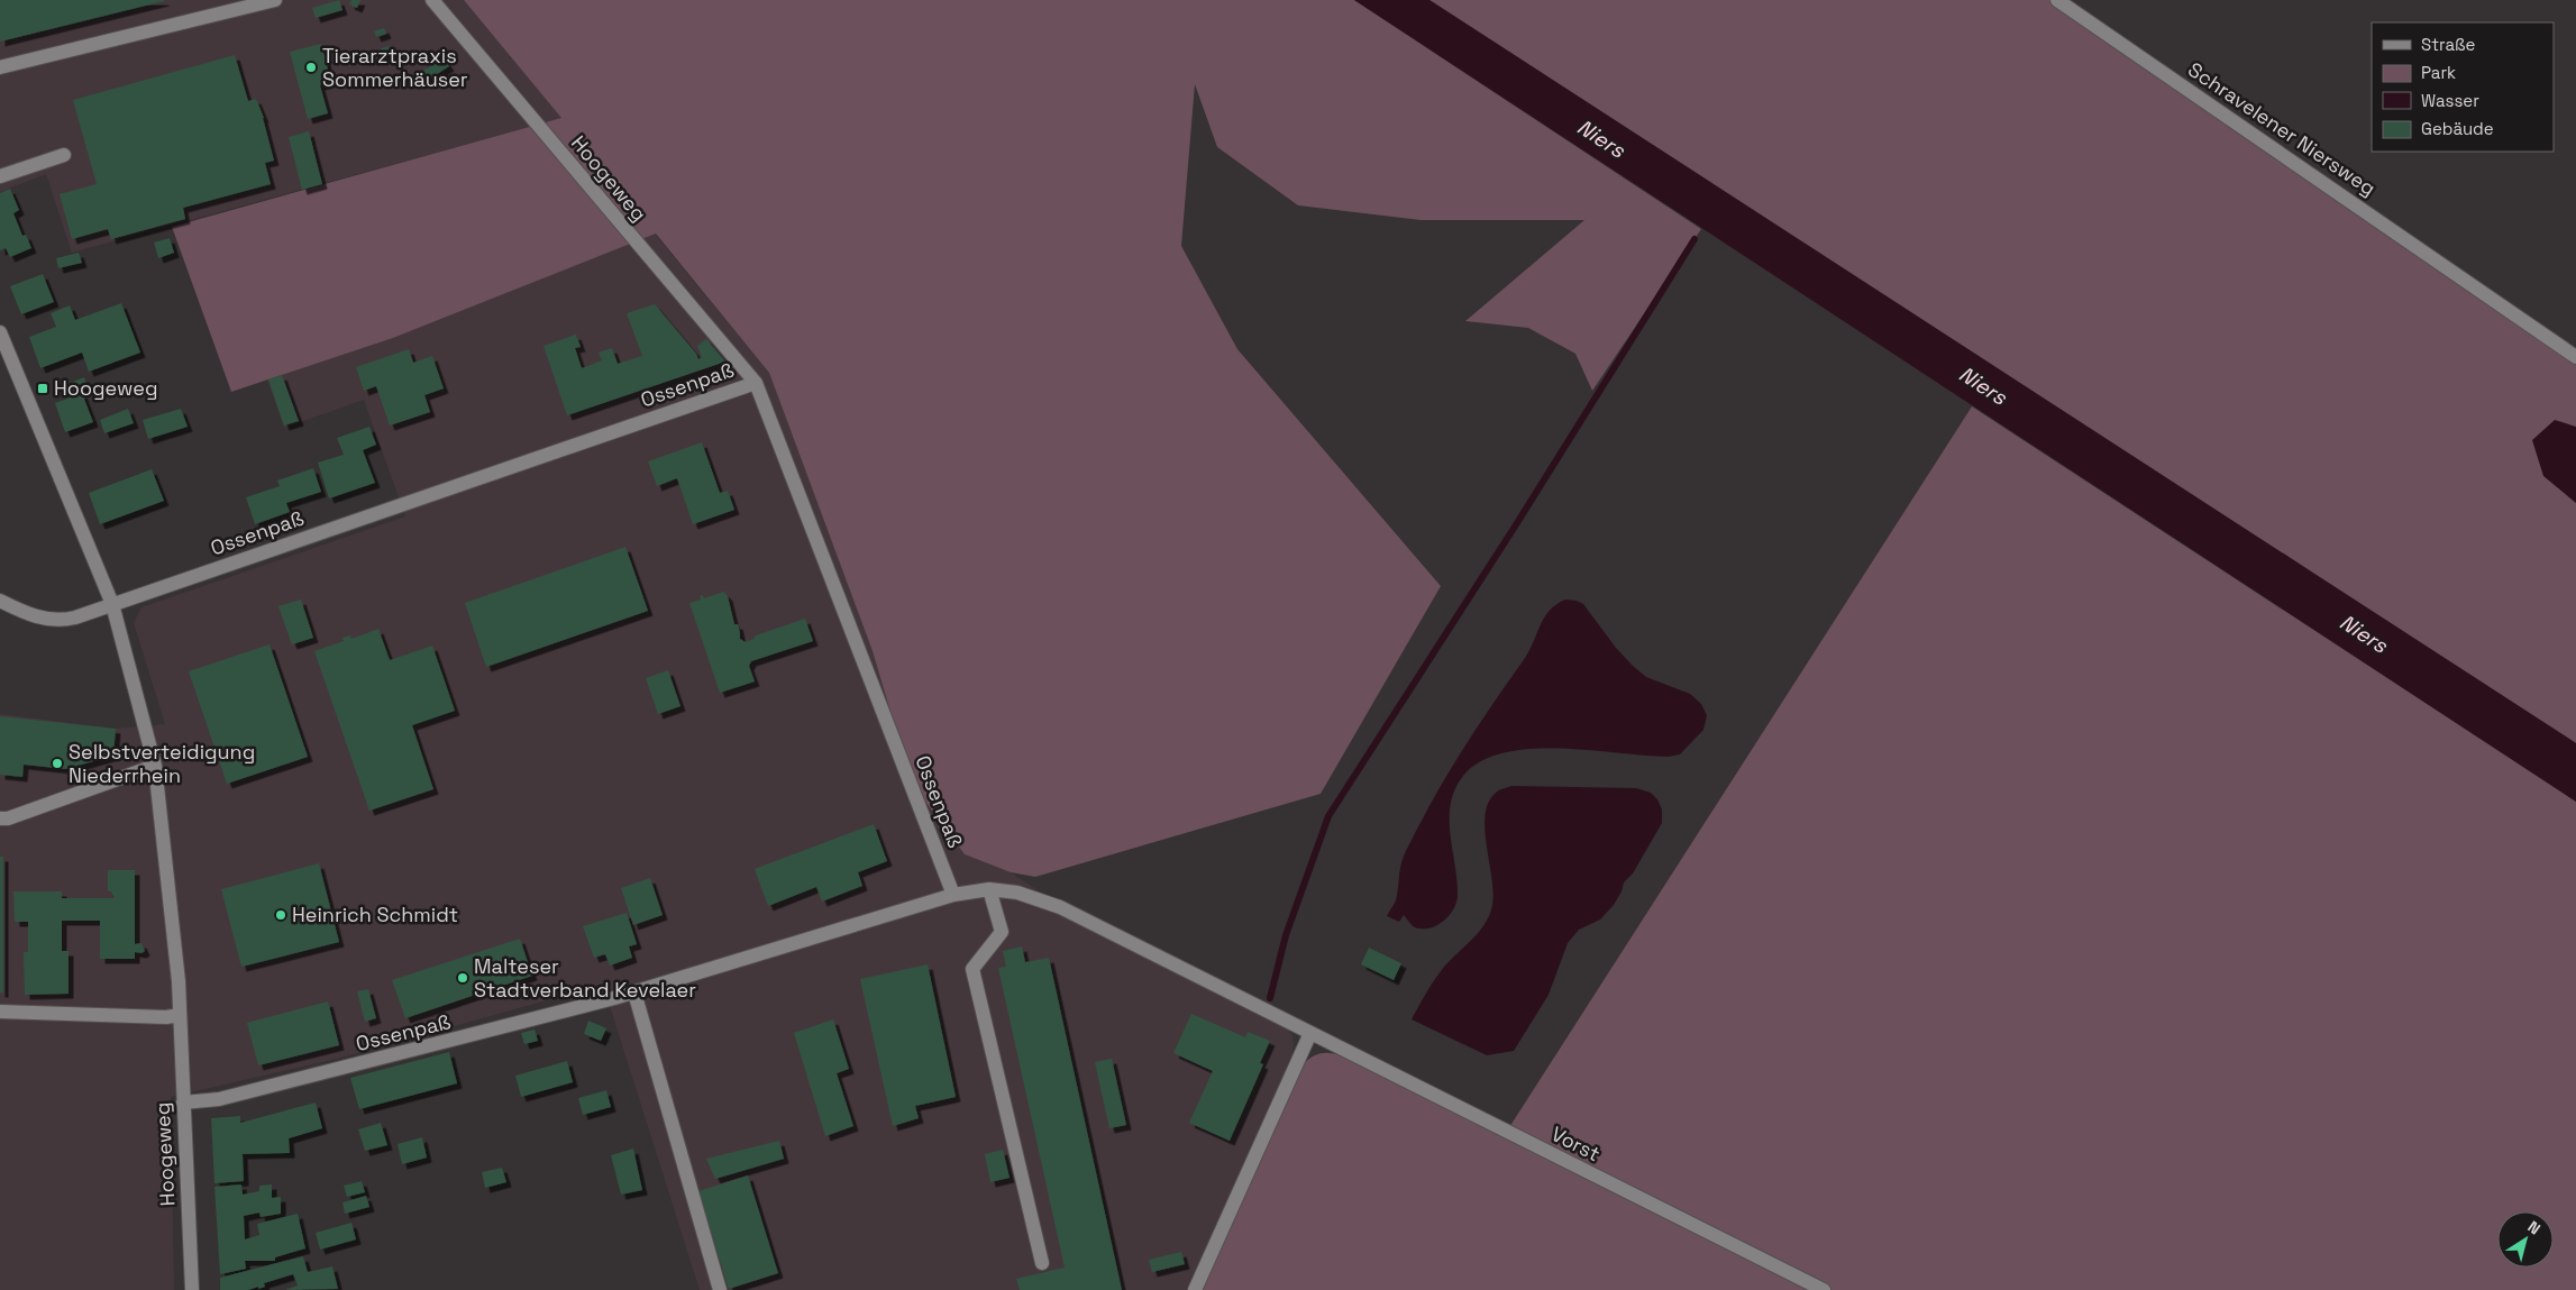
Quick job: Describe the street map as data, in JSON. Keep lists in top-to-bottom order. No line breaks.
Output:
{"streets":{"street":["Schravelener Niersweg","Hoogeweg","Ossenpaß","Vorst"]},"crossings":[["Hoogeweg","Ossenpaß"],["Ossenpaß","Vorst"]],"water":["Niers"],"places":{"other":["Tierarztpraxis Sommerhäuser","Selbstverteidigung Niederrhein","Heinrich Schmidt","Malteser Stadtverband Kevelaer"],"transit":["Hoogeweg"]},"legend":["Straße","Park","Wasser","Gebäude"],"north":"top right"}
